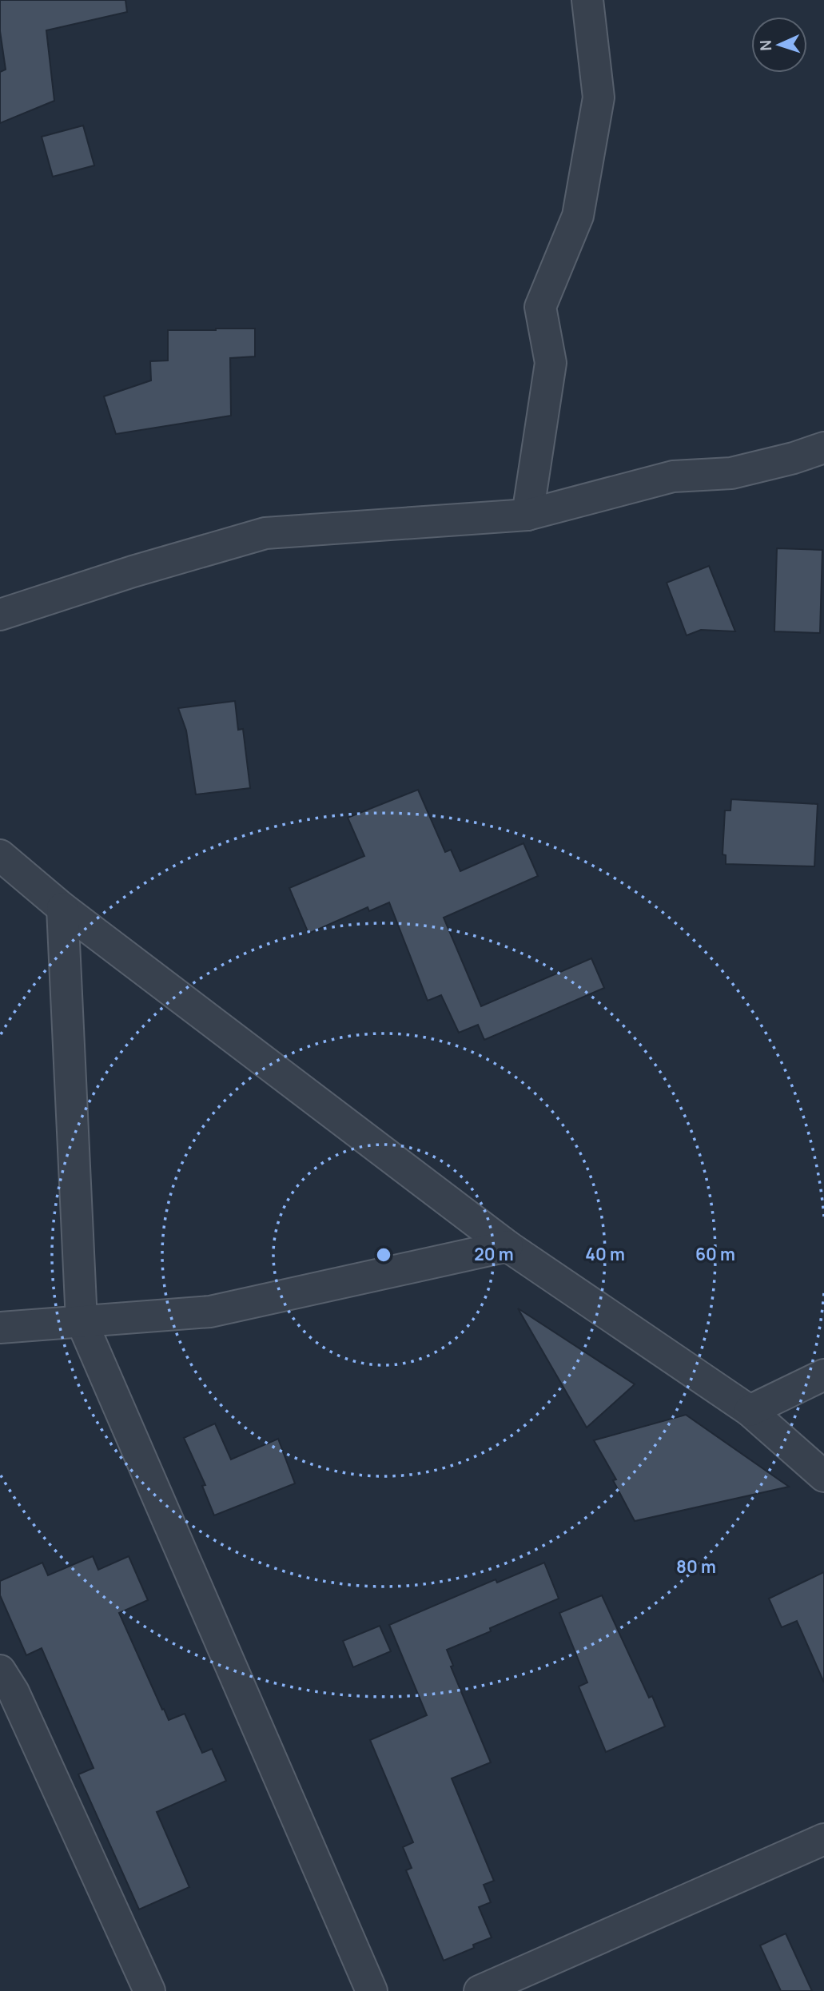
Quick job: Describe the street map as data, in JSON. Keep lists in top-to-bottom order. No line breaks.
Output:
{"north":"left","rings":["20 m","40 m","60 m","80 m"]}
